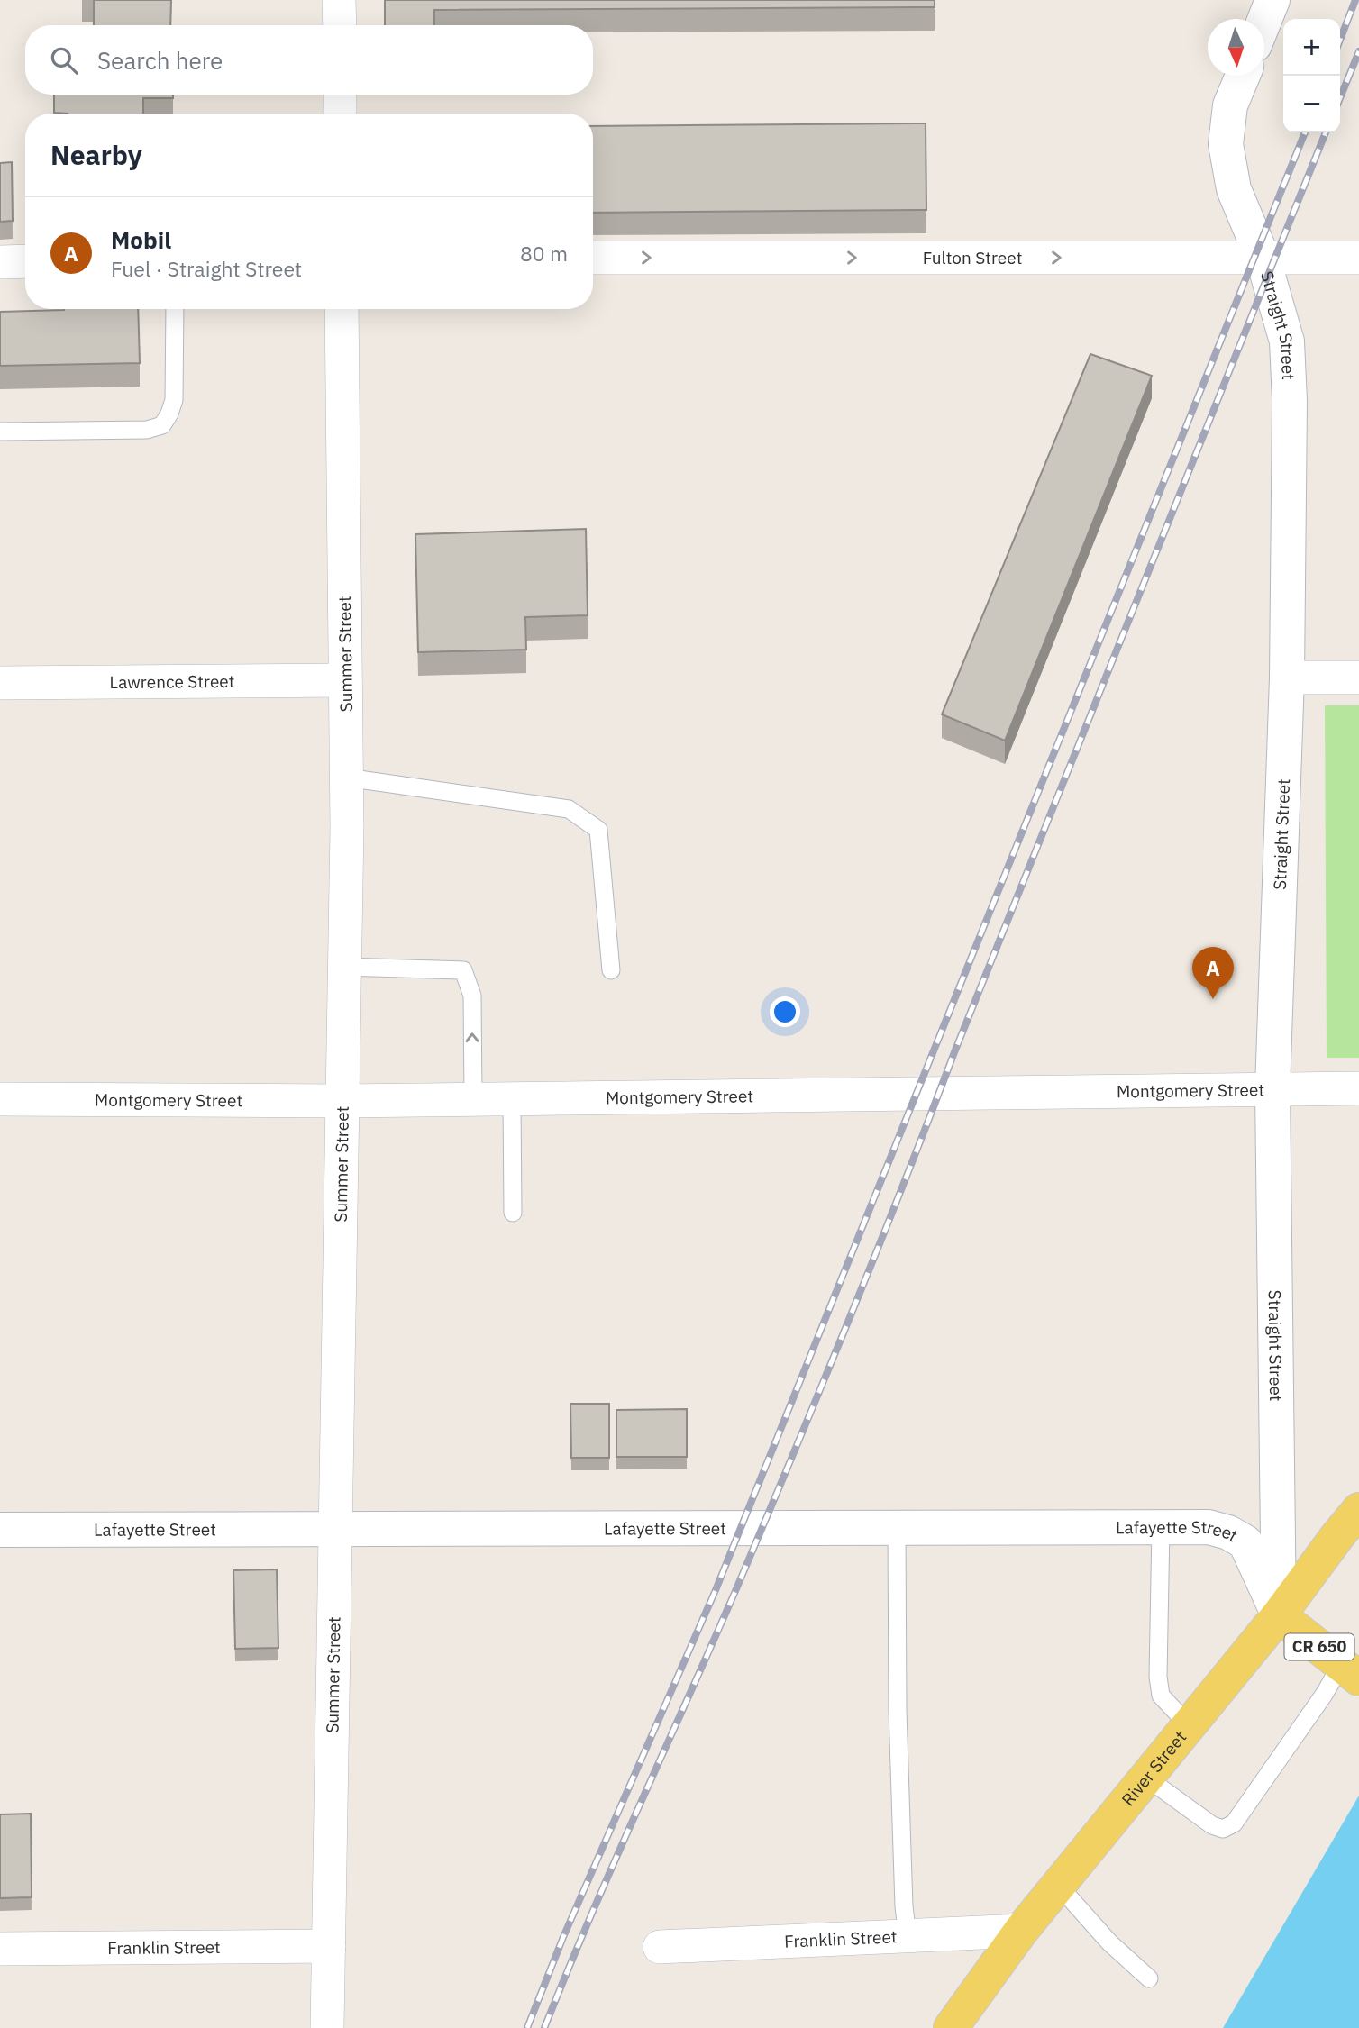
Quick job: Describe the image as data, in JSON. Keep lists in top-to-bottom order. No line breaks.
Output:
{"streets":{"main road":["Straight Street","Lafayette Street","CR 650","River Street"],"street":["Fulton Street","Summer Street","Lawrence Street","Montgomery Street","Franklin Street"]},"crossings":[["Fulton Street","Straight Street"],["Straight Street","Montgomery Street"],["Straight Street","Lafayette Street"],["Straight Street","CR 650"],["Straight Street","River Street"],["Summer Street","Lawrence Street"],["Summer Street","Montgomery Street"],["Summer Street","Lafayette Street"],["Summer Street","Franklin Street"],["Lafayette Street","CR 650"],["Lafayette Street","River Street"],["CR 650","River Street"],["River Street","Franklin Street"]],"one_way":["Fulton Street"],"north":"bottom","page":{"map_buttons":["+","−"],"search":"Search here","heading":"Nearby","list":[{"mark":"A","name":"Mobil","note":"Fuel · Straight Street","value":"80 m"}],"pins":"A"}}
